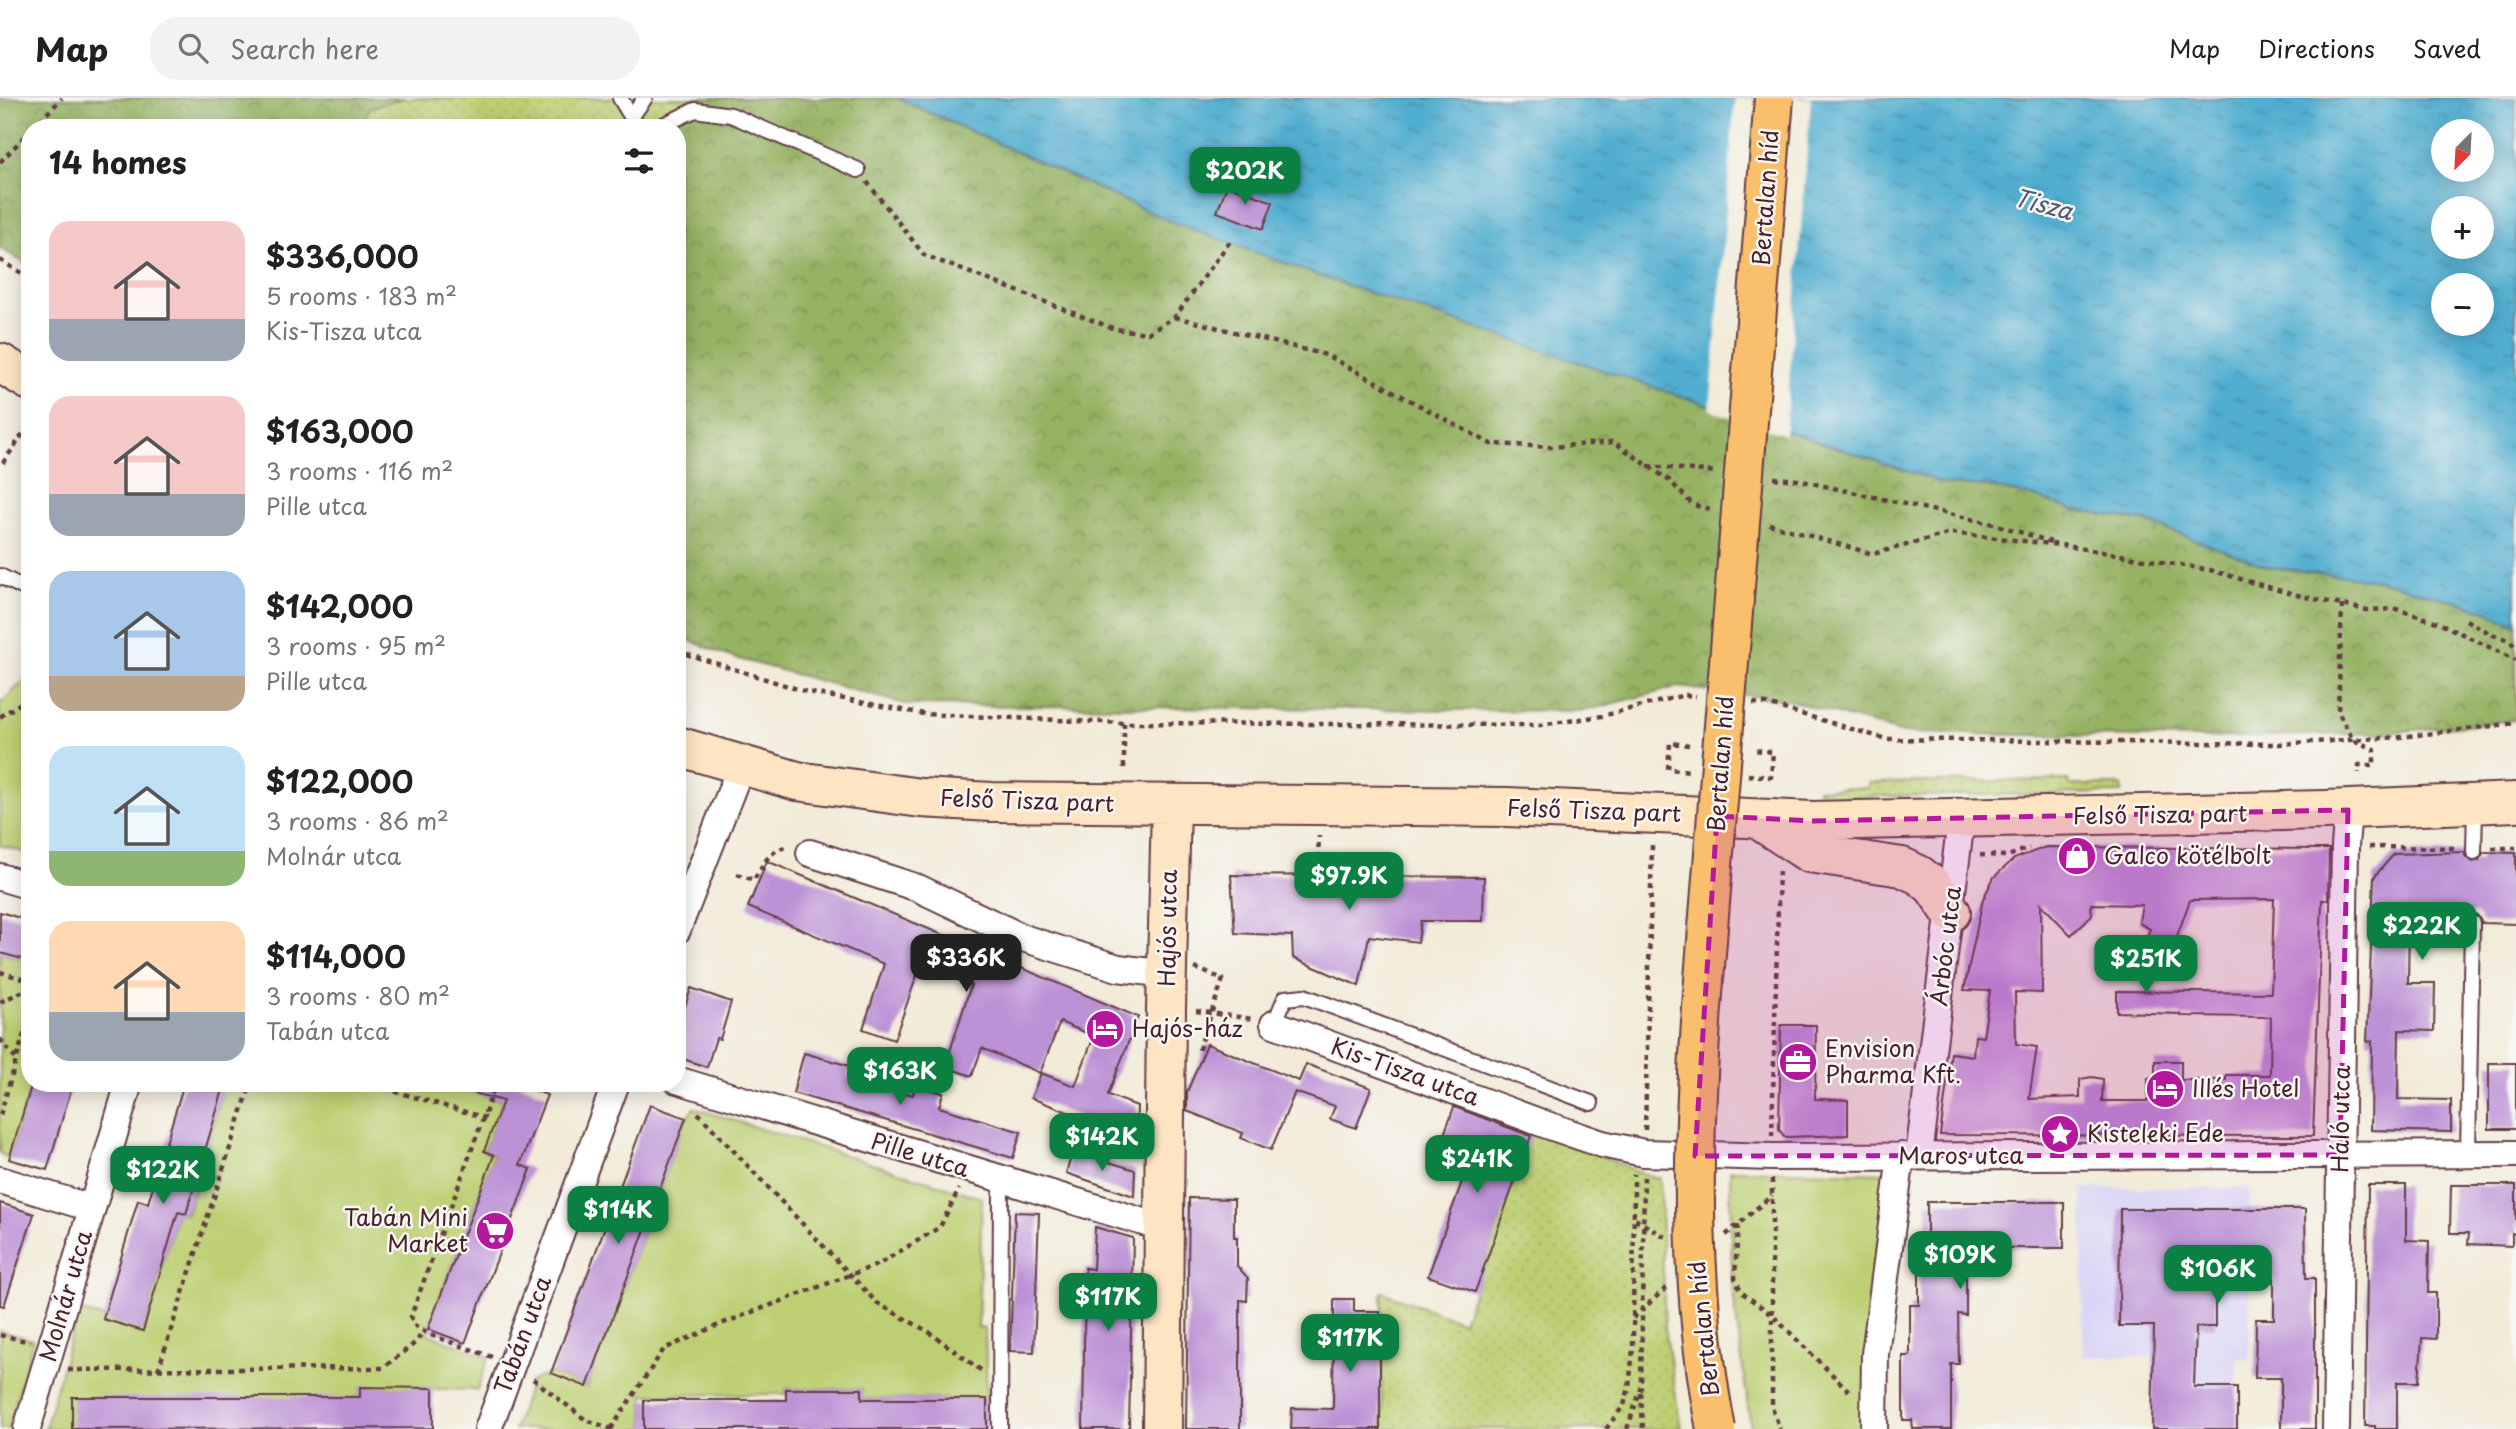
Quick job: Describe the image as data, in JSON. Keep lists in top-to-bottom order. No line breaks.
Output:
{"streets":{"main road":["Bertalan híd"],"street":["Felső Tisza part","Hajós utca","Árbóc utca","Kis-Tisza utca","Háló utca","Pille utca","Maros utca","Molnár utca","Tabán utca"]},"crossings":[["Felső Tisza part","Hajós utca"],["Felső Tisza part","Árbóc utca"],["Felső Tisza part","Háló utca"],["Hajós utca","Pille utca"],["Árbóc utca","Maros utca"],["Kis-Tisza utca","Maros utca"],["Háló utca","Maros utca"]],"water":["Tisza"],"places":{"shop":["Galco kötélbolt"],"hotel":["Hajós-ház","Illés Hotel"],"office":["Envision Pharma Kft."],"place":["Kisteleki Ede"],"supermarket":["Tabán Mini Market"]},"north":"bottom left","page":{"header":"Map","search":"Search here","nav":["Map","Directions","Saved"],"map_buttons":["+","−"],"heading":"14 homes","price":["$202K","$97.9K","$222K","$336K","$251K","$163K","$142K","$241K","$122K","$114K","$109K","$106K","$117K","$117K"],"list":[{"name":"$336,000","note":"5 rooms · 183 m² · Kis-Tisza utca"},{"name":"$163,000","note":"3 rooms · 116 m² · Pille utca"},{"name":"$142,000","note":"3 rooms · 95 m² · Pille utca"},{"name":"$122,000","note":"3 rooms · 86 m² · Molnár utca"},{"name":"$114,000","note":"3 rooms · 80 m² · Tabán utca"}]}}
